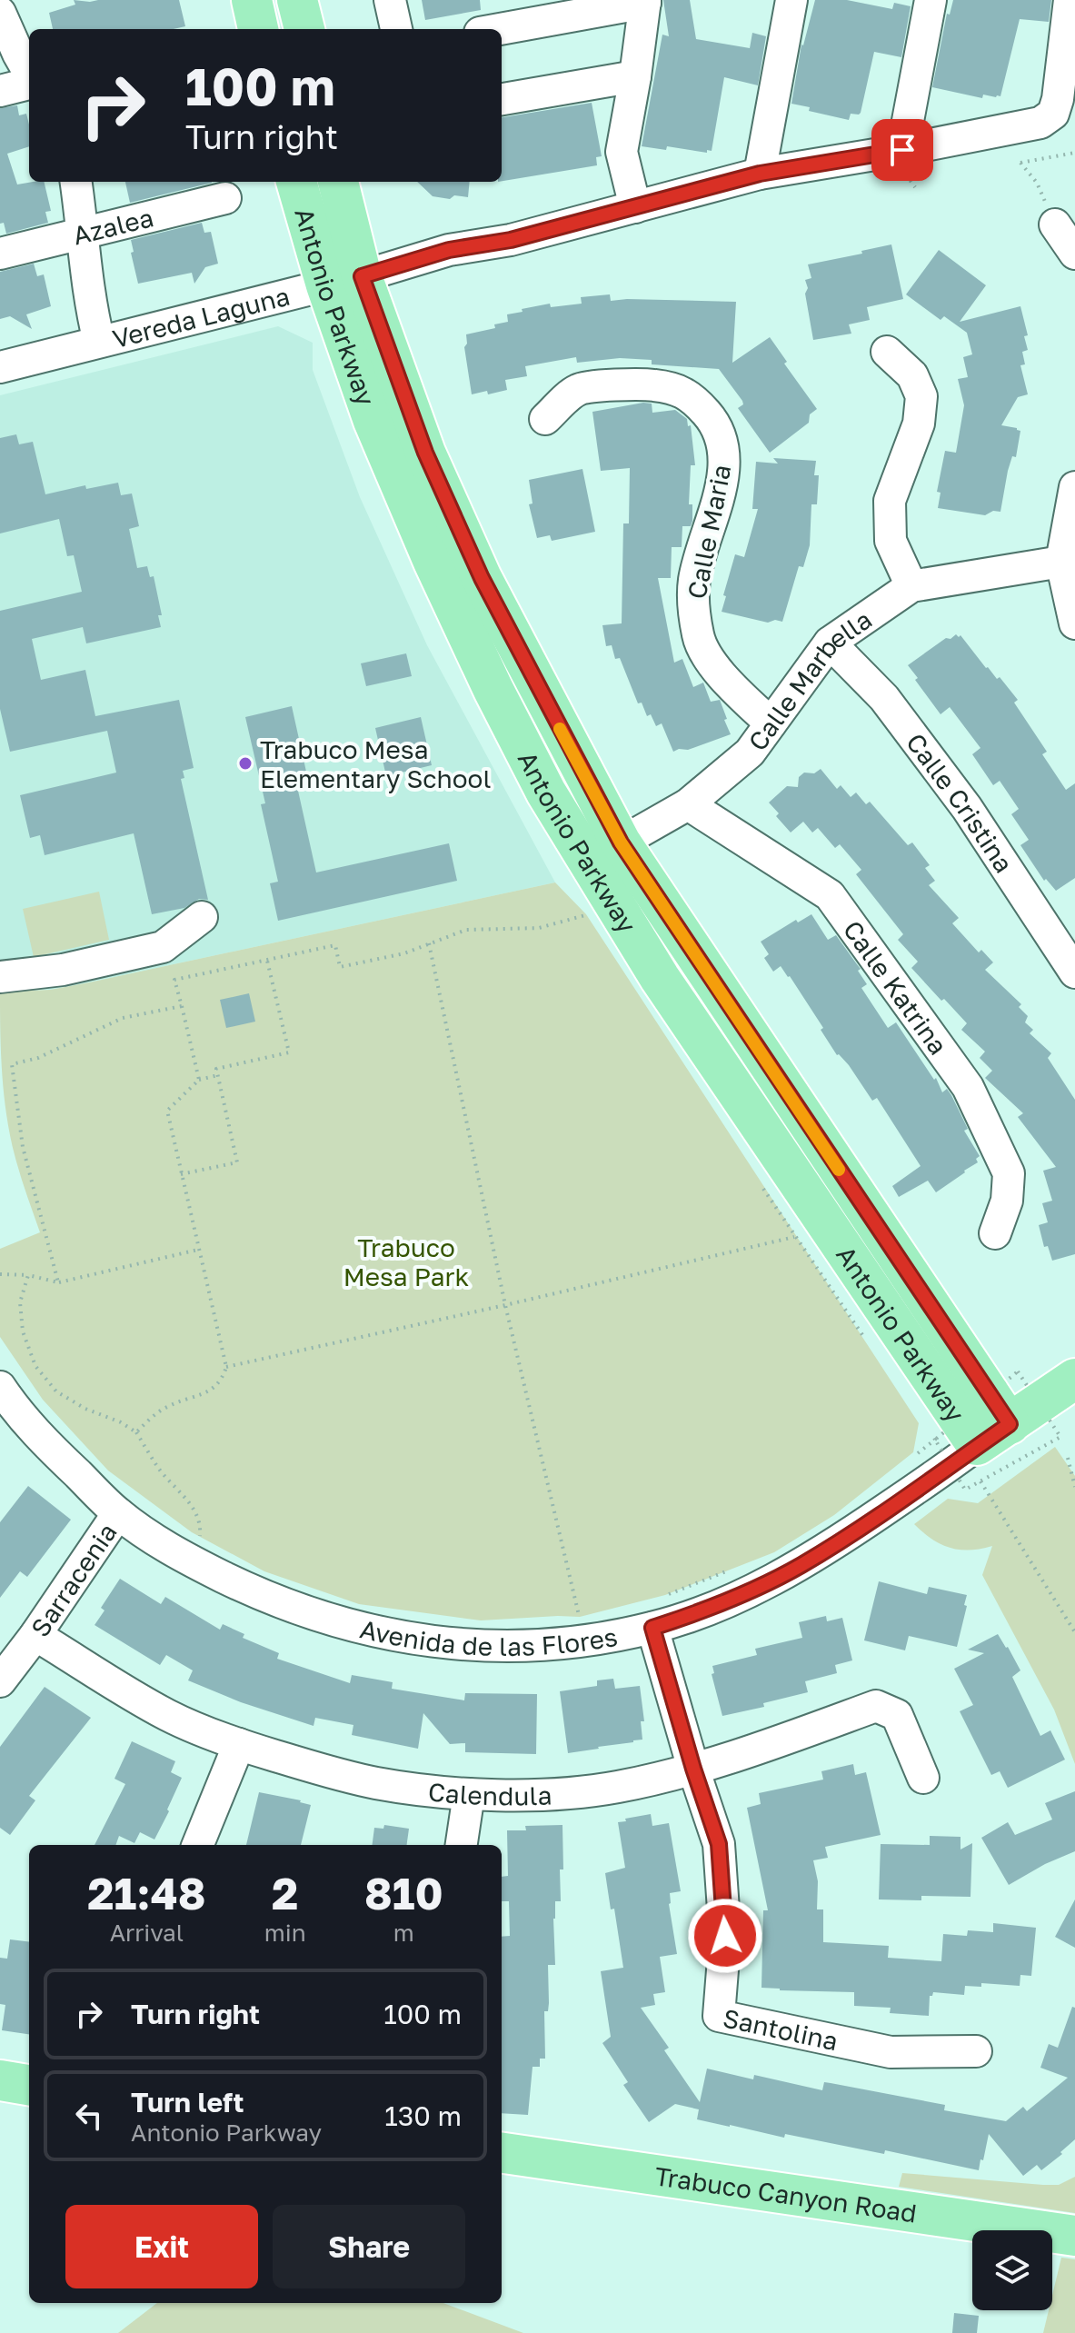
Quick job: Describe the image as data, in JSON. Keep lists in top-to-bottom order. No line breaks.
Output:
{"streets":{"main road":["Antonio Parkway","Avenida de las Flores","Trabuco Canyon Road"],"street":["Azalea","Vereda Laguna","Calle Maria","Calle Marbella","Calle Cristina","Calle Katrina","Sarracenia","Calendula","Santolina"]},"crossings":[["Antonio Parkway","Vereda Laguna"],["Antonio Parkway","Calle Marbella"],["Antonio Parkway","Avenida de las Flores"],["Calle Maria","Calle Marbella"],["Calle Marbella","Calle Cristina"],["Calle Marbella","Calle Katrina"],["Sarracenia","Avenida de las Flores"],["Sarracenia","Calendula"],["Avenida de las Flores","Santolina"],["Calendula","Santolina"]],"parks":["Trabuco Mesa Park"],"places":["Trabuco Mesa Elementary School"],"page":{"turn":["100 m","Turn right"],"eta":["21:48","Arrival","2","min","810","m"],"list":[{"name":"Turn right","value":"100 m"},{"name":"Turn left","note":"Antonio Parkway","value":"130 m"}],"buttons":["Exit","Share"]}}
